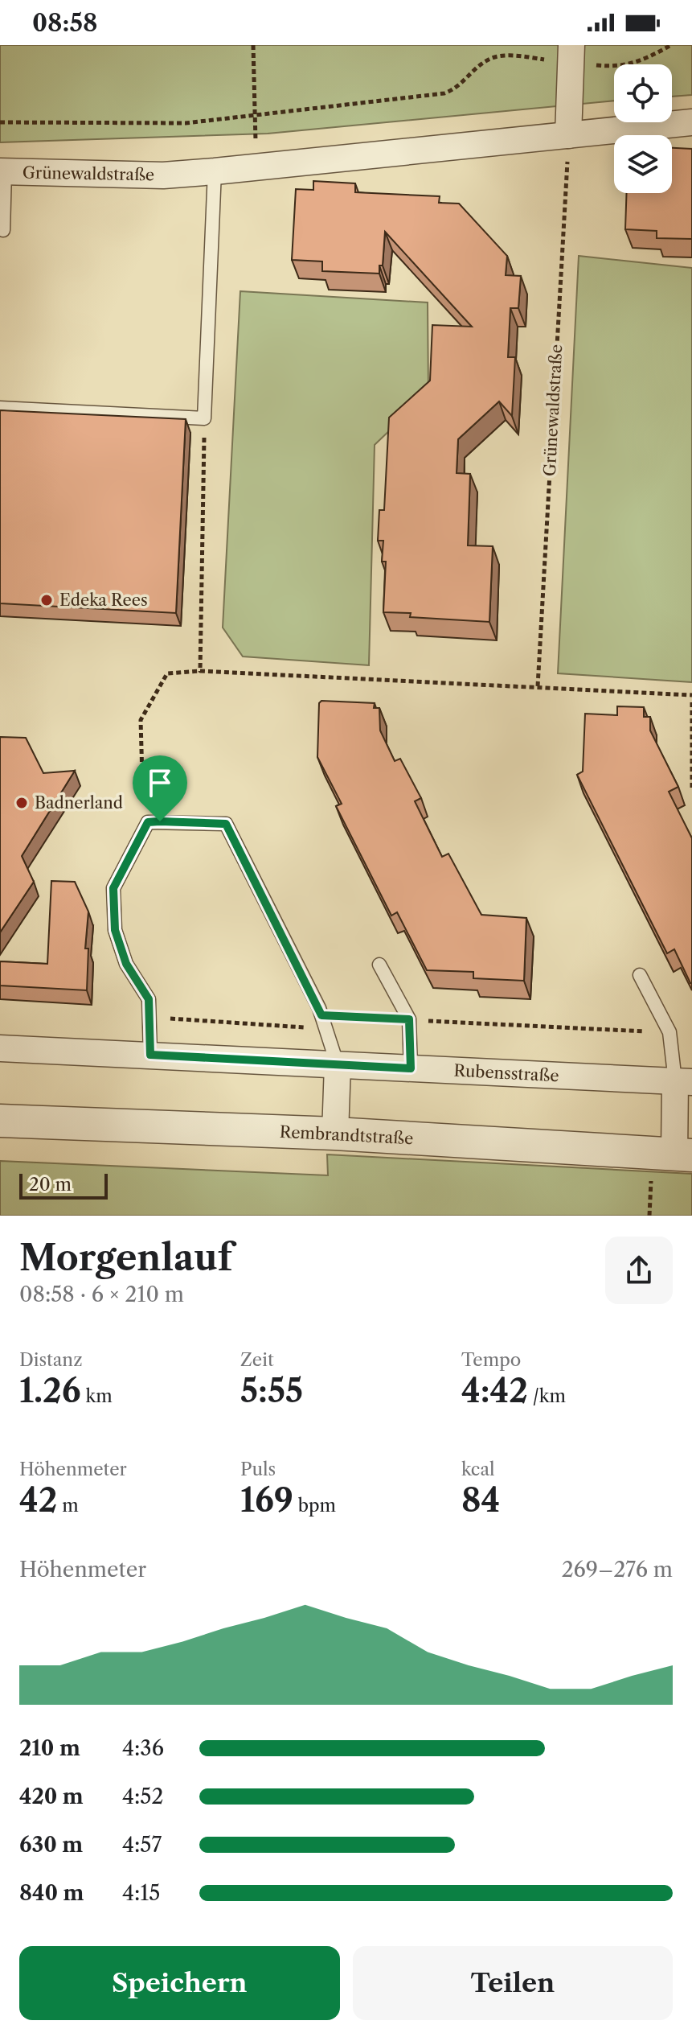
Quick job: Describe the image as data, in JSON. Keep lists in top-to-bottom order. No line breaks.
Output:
{"streets":{"street":["Grünewaldstraße","Rubensstraße","Rembrandtstraße"]},"places":["Edeka Rees","Badnerland"],"scale_bar":"20 m","page":{"status":"08:58","scale":"20 m","heading":["Morgenlauf","08:58 · 6 × 210 m"],"stats":[["Distanz","1.26 km"],["Zeit","5:55"],["Tempo","4:42 /km"],["Höhenmeter","42 m"],["Puls","169 bpm"],["kcal","84"]],"chart":["Höhenmeter","269–276 m"],"list":[{"name":"210 m","note":"4:36"},{"name":"420 m","note":"4:52"},{"name":"630 m","note":"4:57"},{"name":"840 m","note":"4:15"}],"buttons":["Speichern","Teilen"]}}
